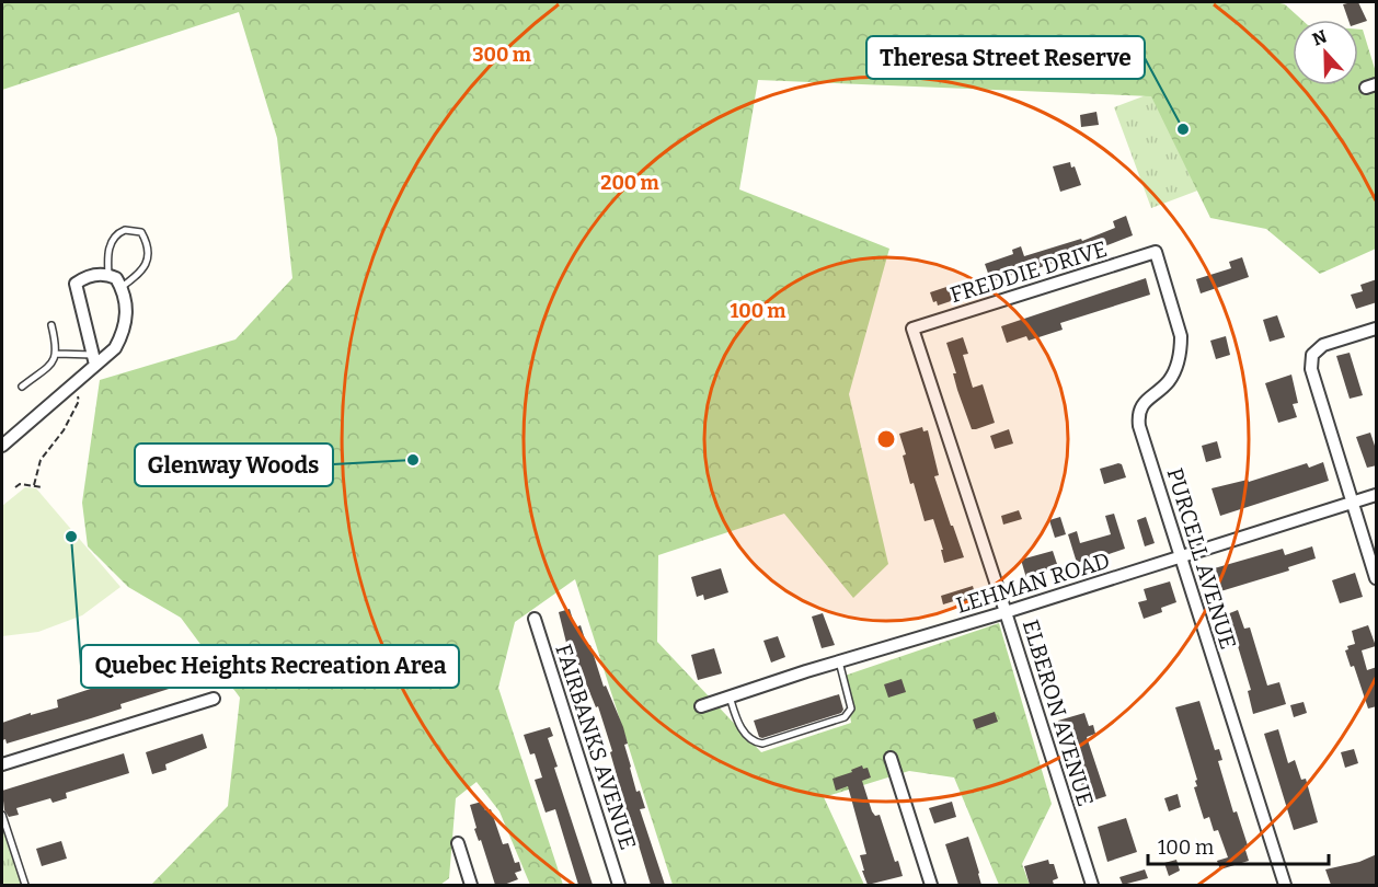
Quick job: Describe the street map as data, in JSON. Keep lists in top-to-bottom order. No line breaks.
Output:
{"streets":{"street":["FREDDIE DRIVE","PURCELL AVENUE","LEHMAN ROAD","ELBERON AVENUE","FAIRBANKS AVENUE"]},"crossings":[["FREDDIE DRIVE","PURCELL AVENUE"],["FREDDIE DRIVE","ELBERON AVENUE"],["PURCELL AVENUE","LEHMAN ROAD"],["LEHMAN ROAD","ELBERON AVENUE"]],"places":["Theresa Street Reserve","Glenway Woods","Quebec Heights Recreation Area"],"scale_bar":"100 m","north":"top","rings":["300 m","200 m","100 m"]}
